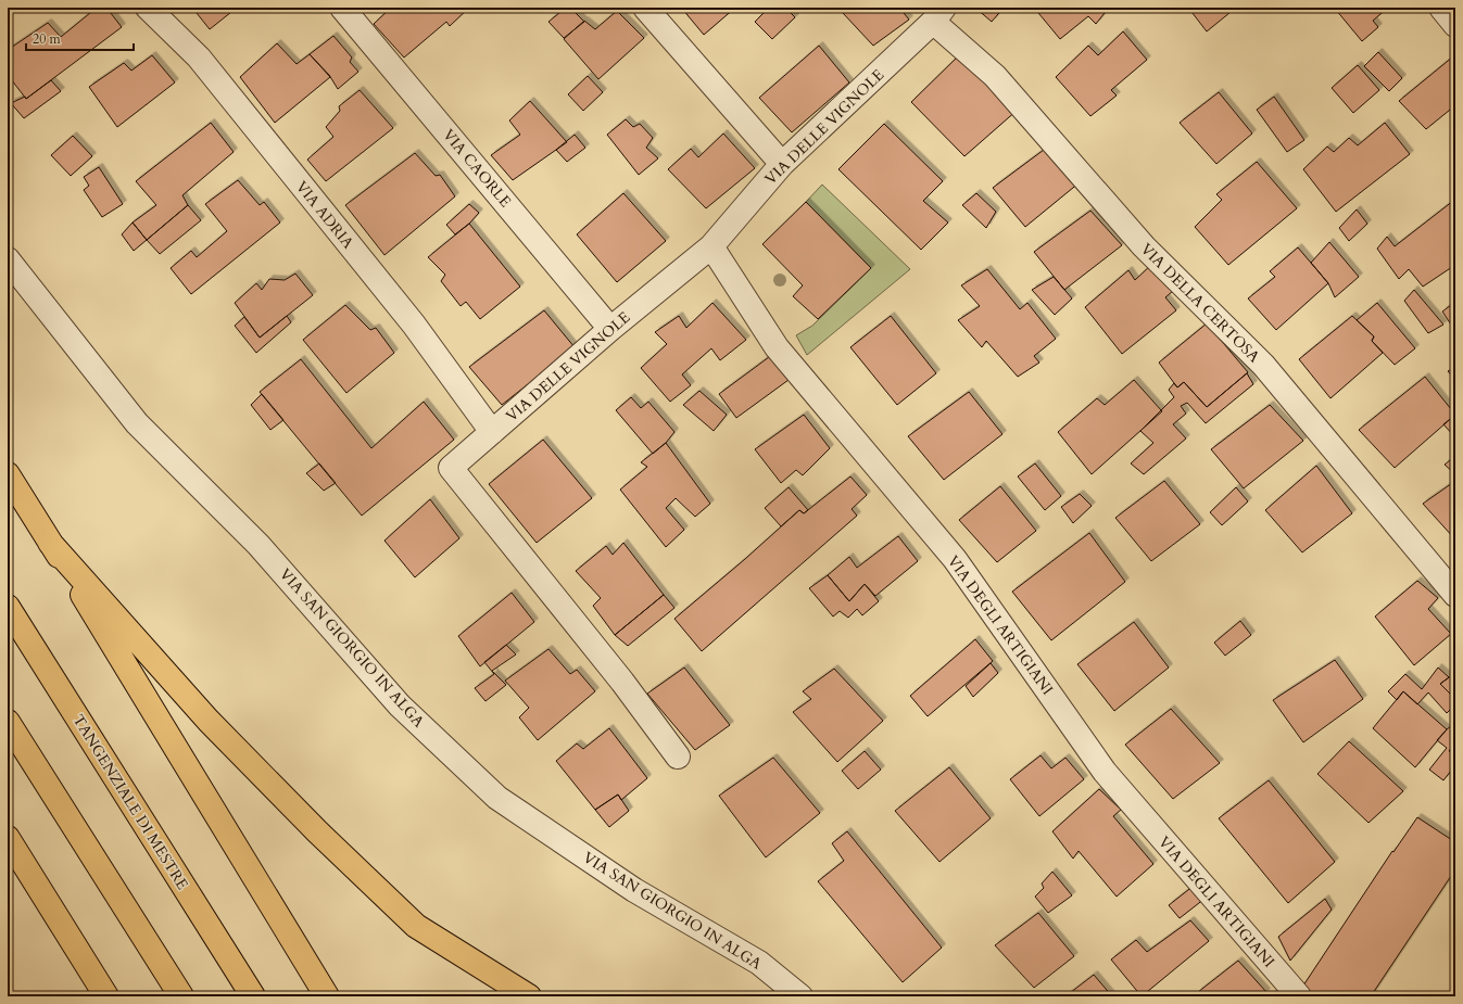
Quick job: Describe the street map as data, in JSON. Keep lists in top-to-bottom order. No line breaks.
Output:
{"streets":{"highway":["TANGENZIALE DI MESTRE"],"street":["VIA DELLE VIGNOLE","VIA CAORLE","VIA ADRIA","VIA DELLA CERTOSA","VIA DEGLI ARTIGIANI","VIA SAN GIORGIO IN ALGA"]},"crossings":[["VIA DELLE VIGNOLE","VIA CAORLE"],["VIA DELLE VIGNOLE","VIA ADRIA"],["VIA DELLE VIGNOLE","VIA DELLA CERTOSA"],["VIA DELLE VIGNOLE","VIA DEGLI ARTIGIANI"]],"scale_bar":"20 m"}
